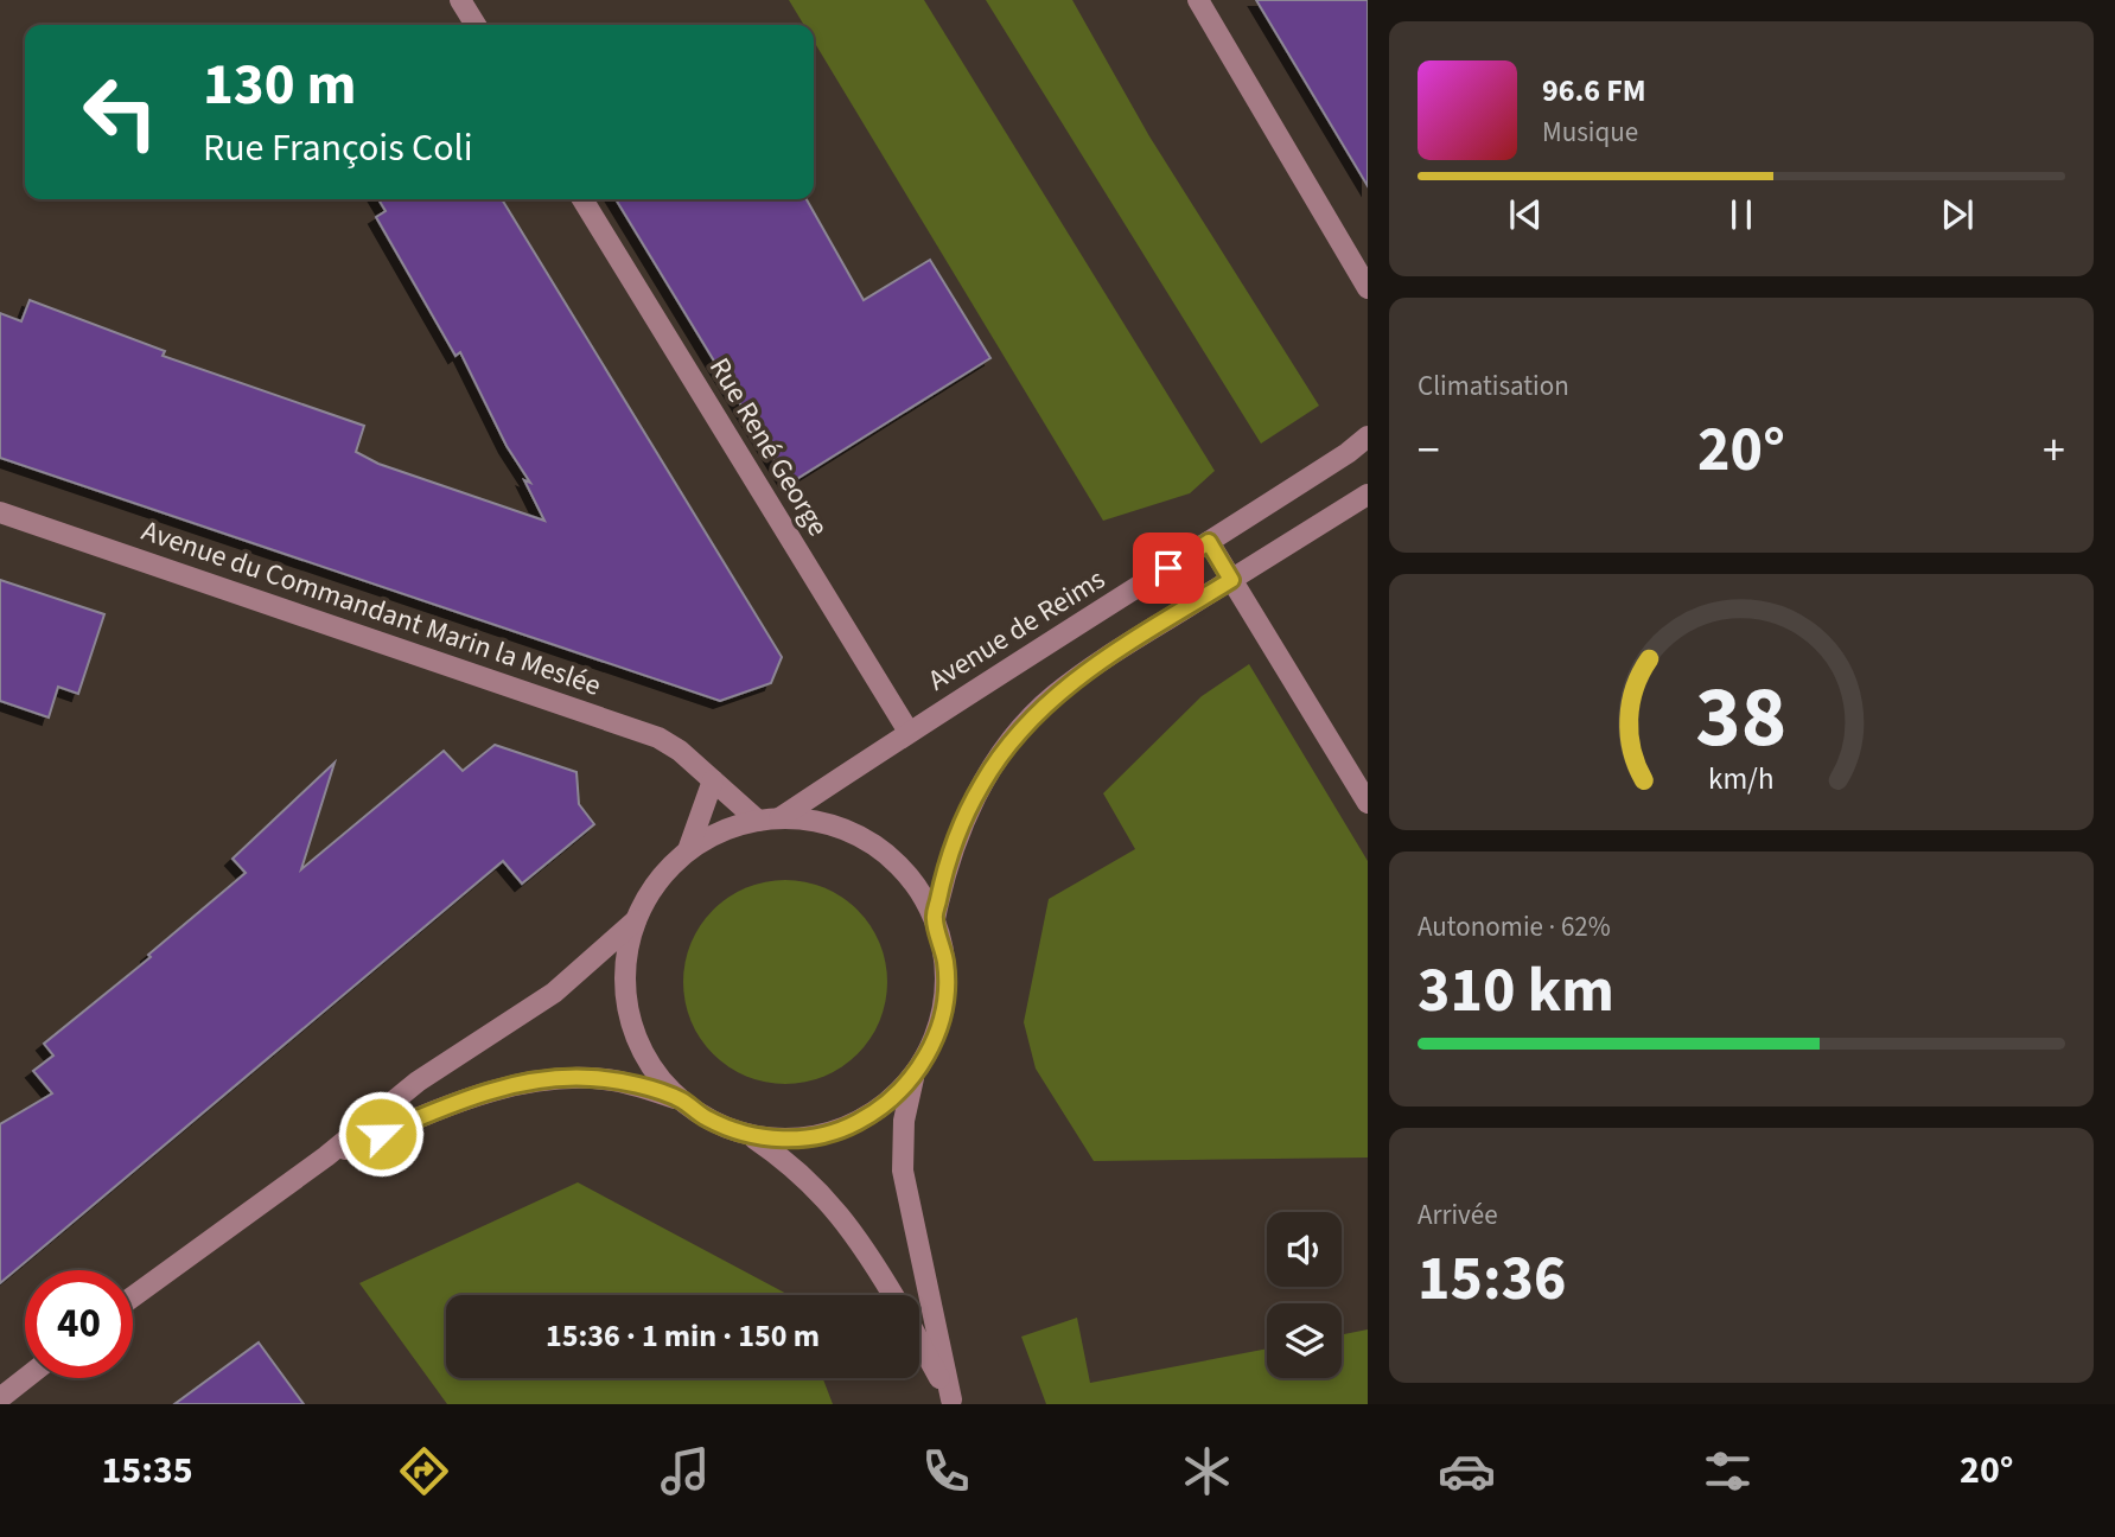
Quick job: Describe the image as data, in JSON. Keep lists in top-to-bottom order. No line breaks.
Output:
{"streets":{"street":["Rue René George","Avenue du Commandant Marin la Meslée","Avenue de Reims"]},"crossings":[["Rue René George","Avenue de Reims"],["Avenue du Commandant Marin la Meslée","Avenue de Reims"]],"page":{"turn":["130 m","Rue François Coli"],"song":["96.6 FM","Musique"],"tile":["Climatisation",["Autonomie · 62%","310 km"],["Arrivée","15:36"]],"heat":["−","20°","+"],"limit":"40","trip":"15:36 · 1 min · 150 m","tabs":["15:35","20°"],"gauge":["38","km/h"]}}
